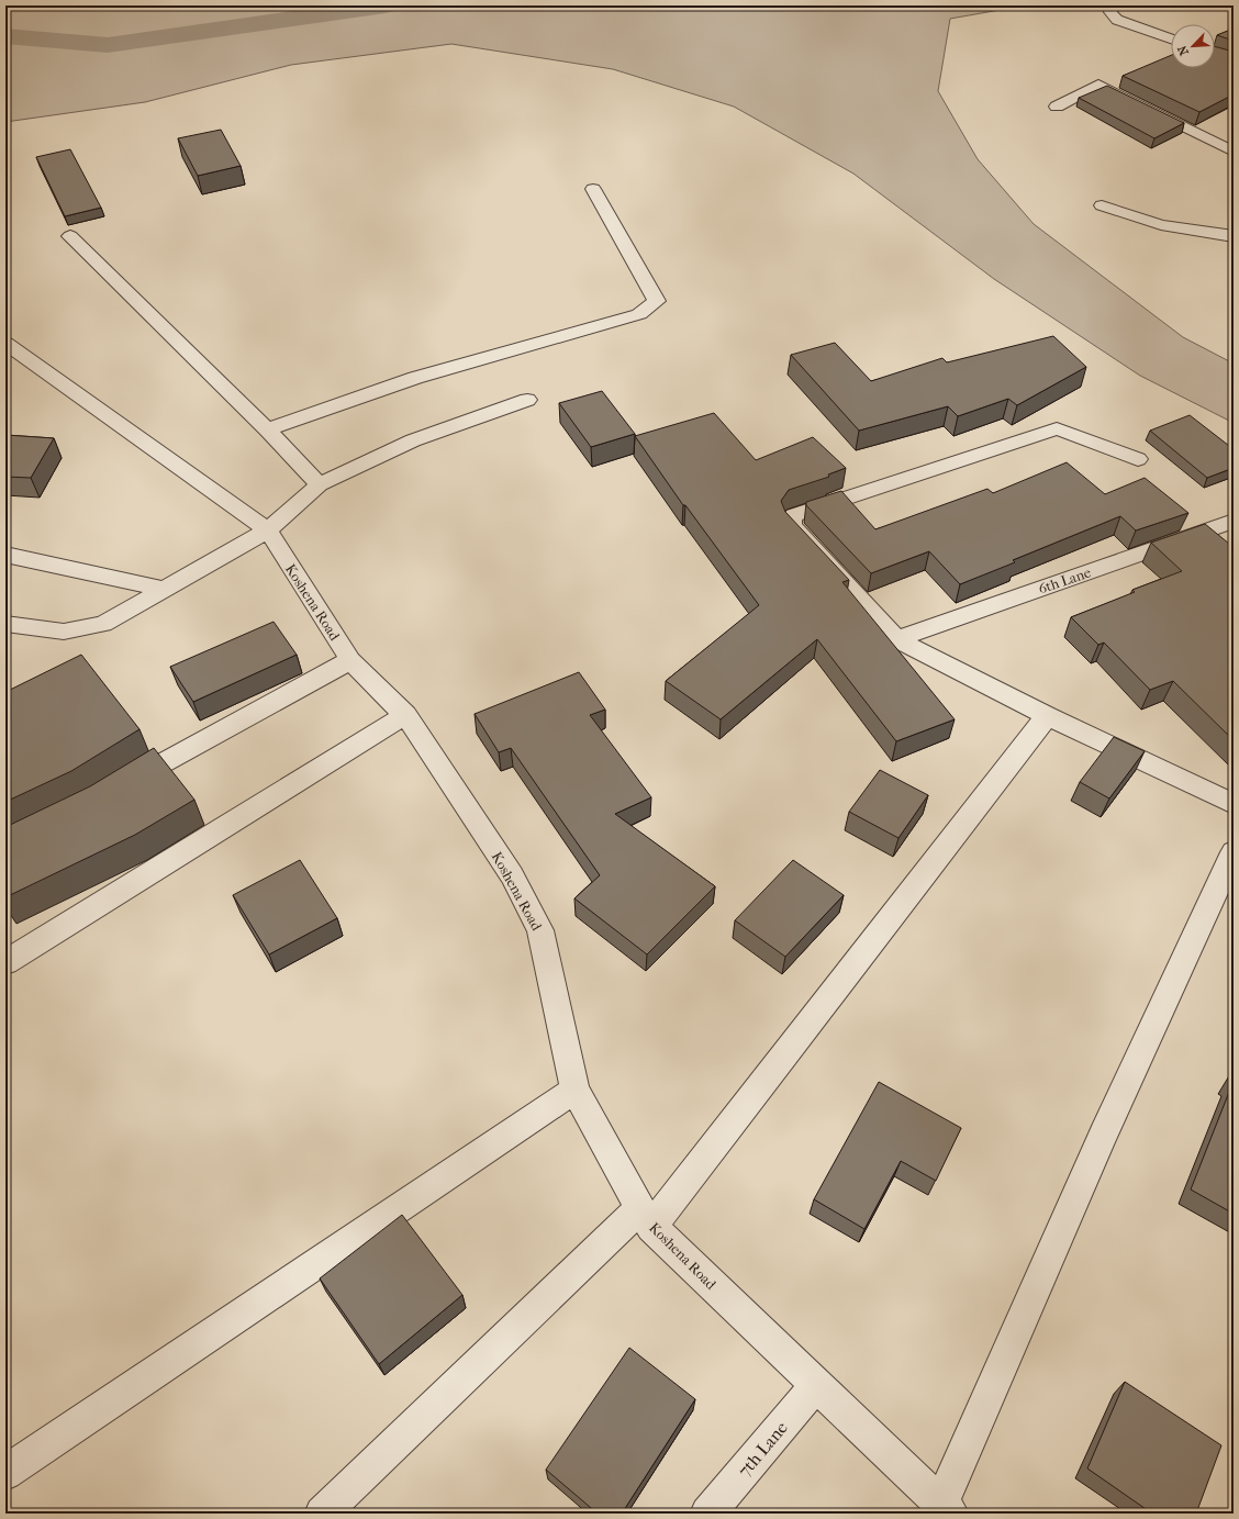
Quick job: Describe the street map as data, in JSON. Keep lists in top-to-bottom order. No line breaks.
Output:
{"streets":{"street":["6th Lane","Koshena Road","7th Lane"]},"crossings":[["Koshena Road","7th Lane"]],"north":"bottom left"}
